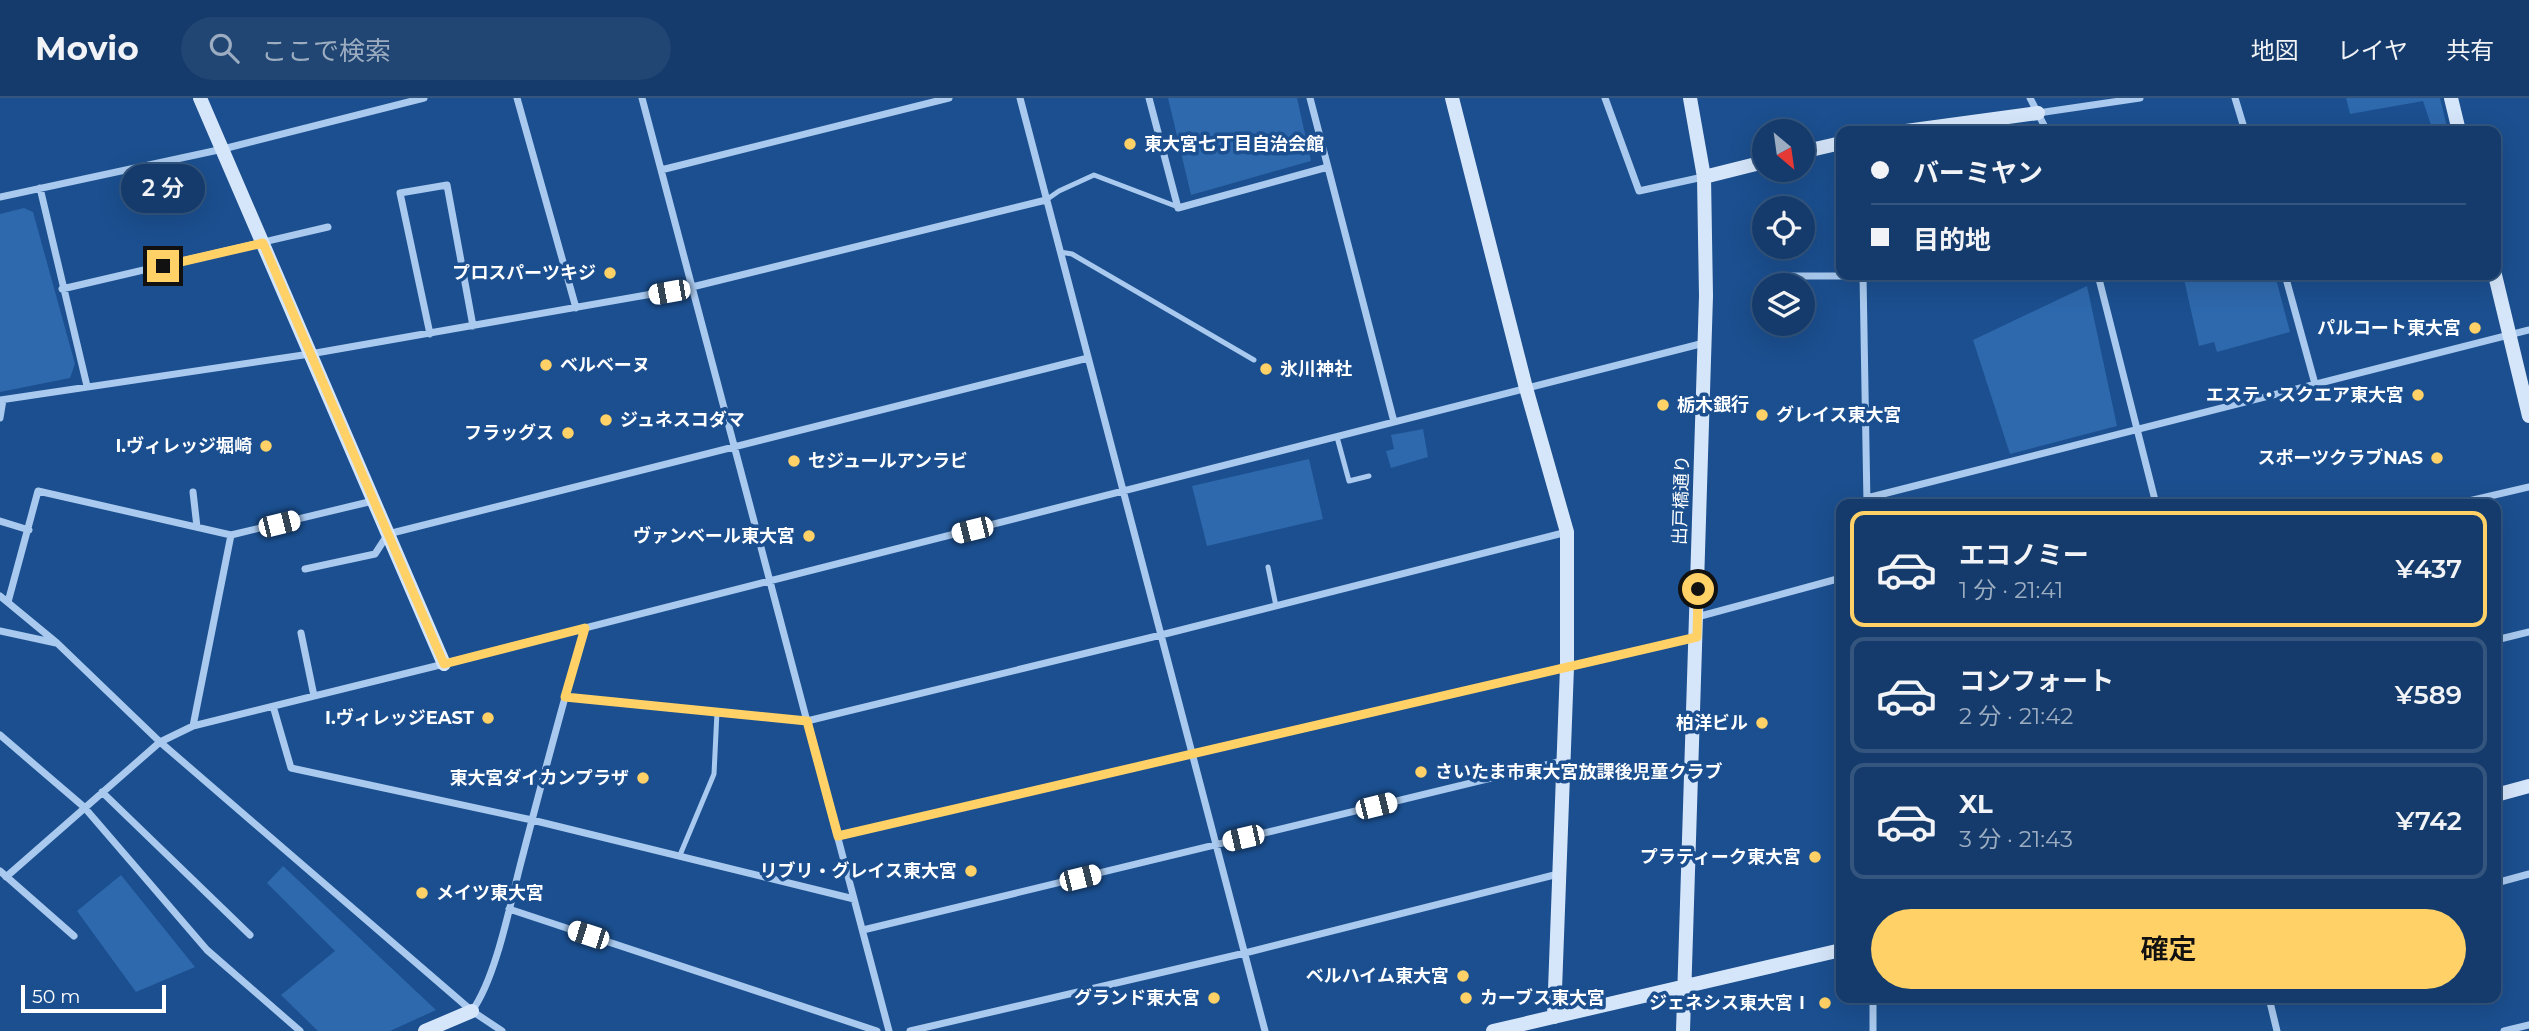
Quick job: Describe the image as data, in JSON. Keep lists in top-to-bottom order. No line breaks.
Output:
{"streets":{"street":["出戸橋通り"]},"places":["東大宮七丁目自治会館","プロスパーツキジ","パルコート東大宮","ベルベーヌ","氷川神社","エステ・スクエア東大宮","栃木銀行","グレイス東大宮","ジュネスコダマ","フラッグス","I.ヴィレッジ堀崎","スポーツクラブNAS","セジュールアンラビ","ヴァンベール東大宮","I.ヴィレッジEAST","柏洋ビル","さいたま市東大宮放課後児童クラブ","東大宮ダイカンプラザ","プラティーク東大宮","リブリ・グレイス東大宮","メイツ東大宮","ベルハイム東大宮","グランド東大宮","カーブス東大宮","ジェネシス東大宮Ⅰ"],"scale_bar":"50 m","north":"bottom right","page":{"header":"Movio","search":"ここで検索","nav":["地図","レイヤ","共有"],"banner":["バーミヤン","目的地"],"bubble":"2 分","list":[{"name":"エコノミー","note":"1 分 · 21:41","value":"¥437"},{"name":"コンフォート","note":"2 分 · 21:42","value":"¥589"},{"name":"XL","note":"3 分 · 21:43","value":"¥742"}],"buttons":"確定","scale":"50 m"}}
